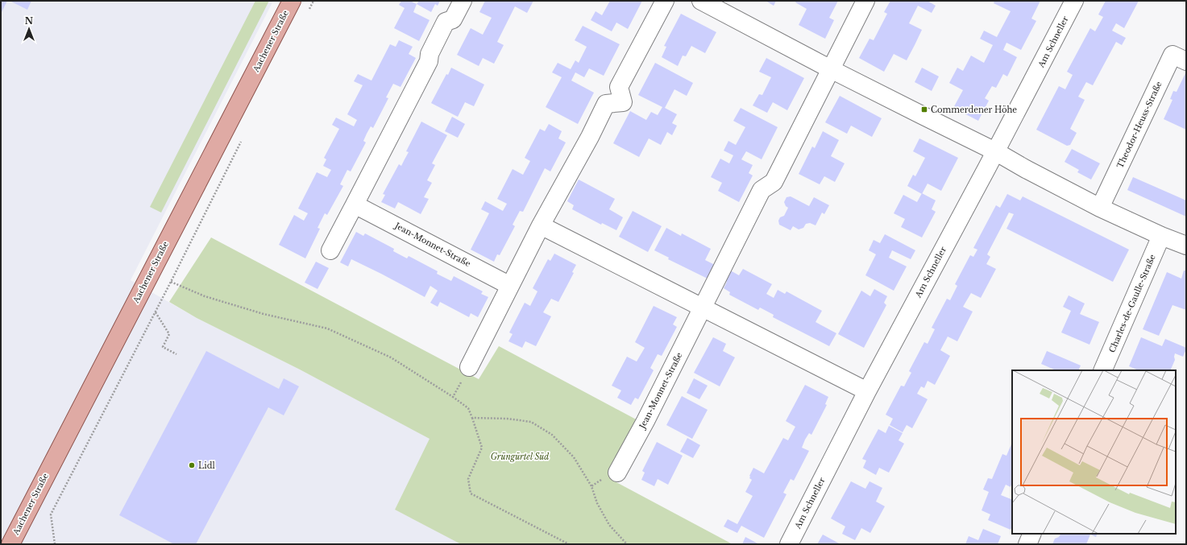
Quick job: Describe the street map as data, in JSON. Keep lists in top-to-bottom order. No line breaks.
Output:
{"streets":{"main road":["Aachener Straße"],"street":["Am Schneller","Theodor-Heuss-Straße","Jean-Monnet-Straße","Charles-de-Gaulle-Straße"]},"parks":["Grüngürtel Süd"],"places":{"transit":["Commerdener Höhe"],"other":["Lidl"]},"north":"top"}
